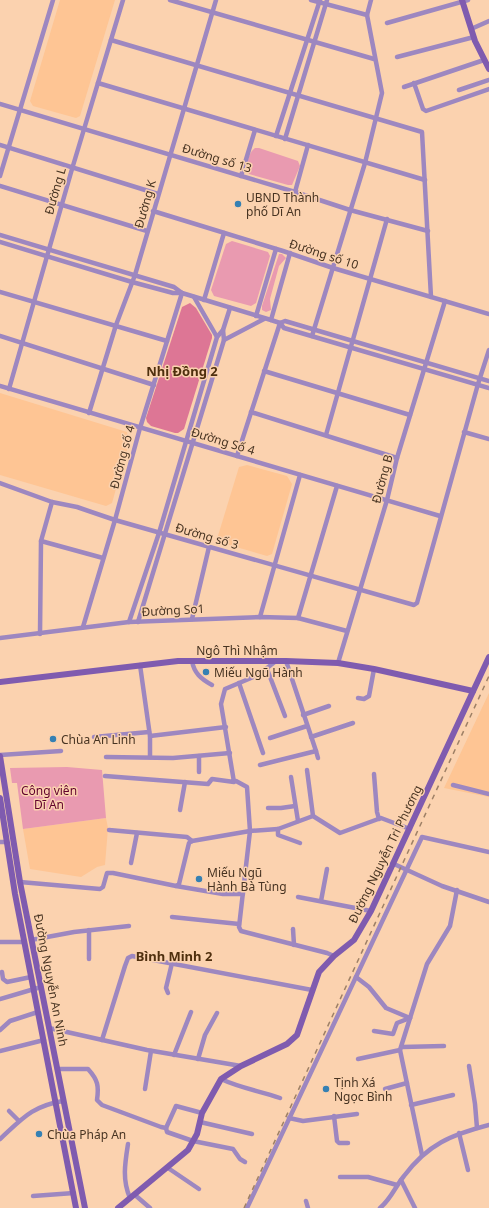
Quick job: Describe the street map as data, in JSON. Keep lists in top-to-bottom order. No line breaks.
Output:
{"streets":{"main road":["Ngô Thì Nhậm","Đường Nguyễn Tri Phương","Đường Nguyễn An Ninh"],"street":["Đường số 13","Đường L","Đường K","Đường số 10","Đường Số 4","Đường số 4","Đường B","Đường số 3","Đường So1"]},"crossings":[["Đường số 13","Đường L"],["Đường số 13","Đường K"],["Đường L","Đường Số 4"],["Đường K","Đường số 10"],["Đường K","Đường Số 4"],["Đường số 10","Đường B"],["Đường Số 4","Đường số 4"],["Đường Số 4","Đường B"],["Đường Số 4","Đường số 3"],["Đường số 4","Đường số 3"],["Đường số 4","Đường So1"],["Đường B","Đường số 3"],["Đường B","Đường So1"],["Đường B","Ngô Thì Nhậm"],["Ngô Thì Nhậm","Đường Nguyễn Tri Phương"]],"districts":["Nhị Đồng 2","Bình Minh 2"],"parks":["Công viên Dĩ An"],"places":["UBND Thành phố Dĩ An","Miếu Ngũ Hành","Chùa An Linh","Miếu Ngũ Hành Bà Tùng","Tịnh Xá Ngọc Bình","Chùa Pháp An"]}
